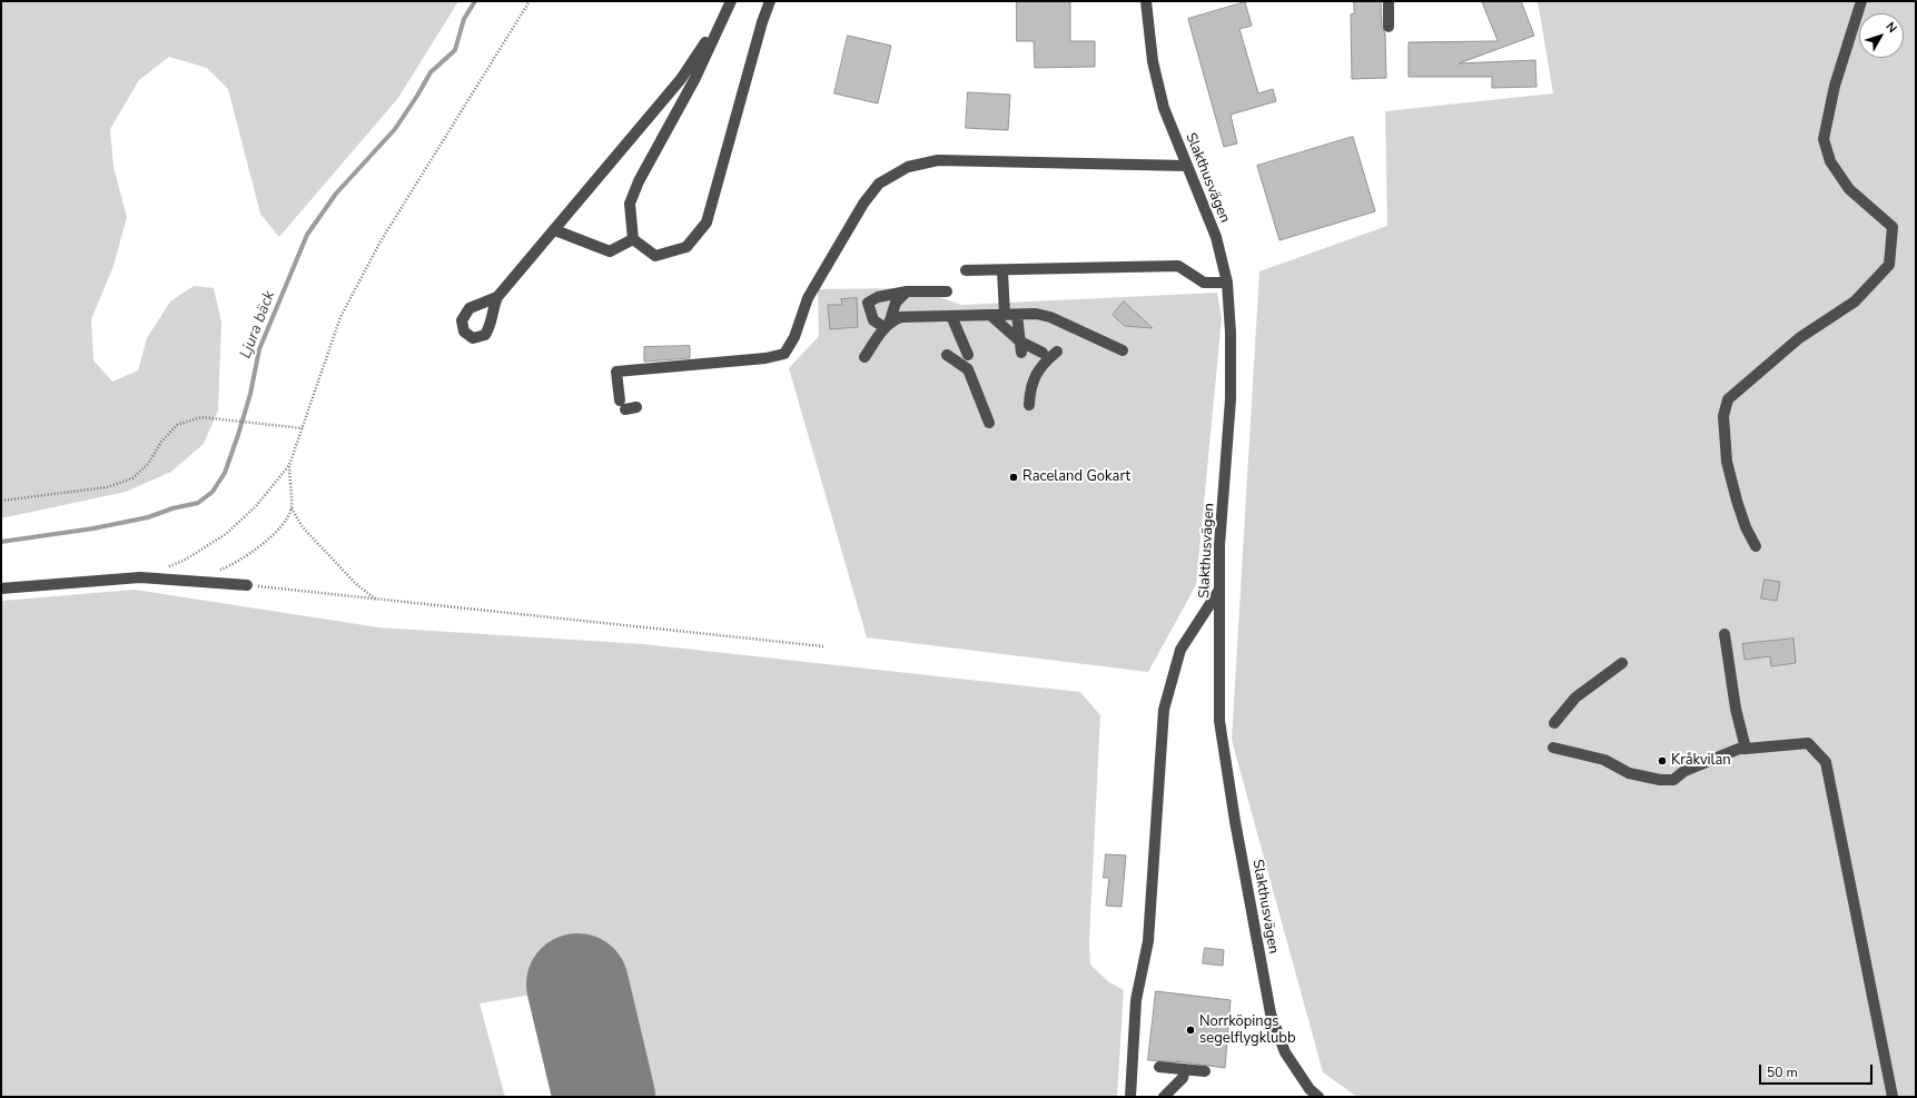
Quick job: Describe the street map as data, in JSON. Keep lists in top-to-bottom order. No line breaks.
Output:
{"streets":{"street":["Slakthusvägen"]},"water":["Ljura bäck"],"places":["Raceland Gokart","Kråkvilan","Norrköpings segelflygklubb"],"scale_bar":"50 m","north":"top right"}
